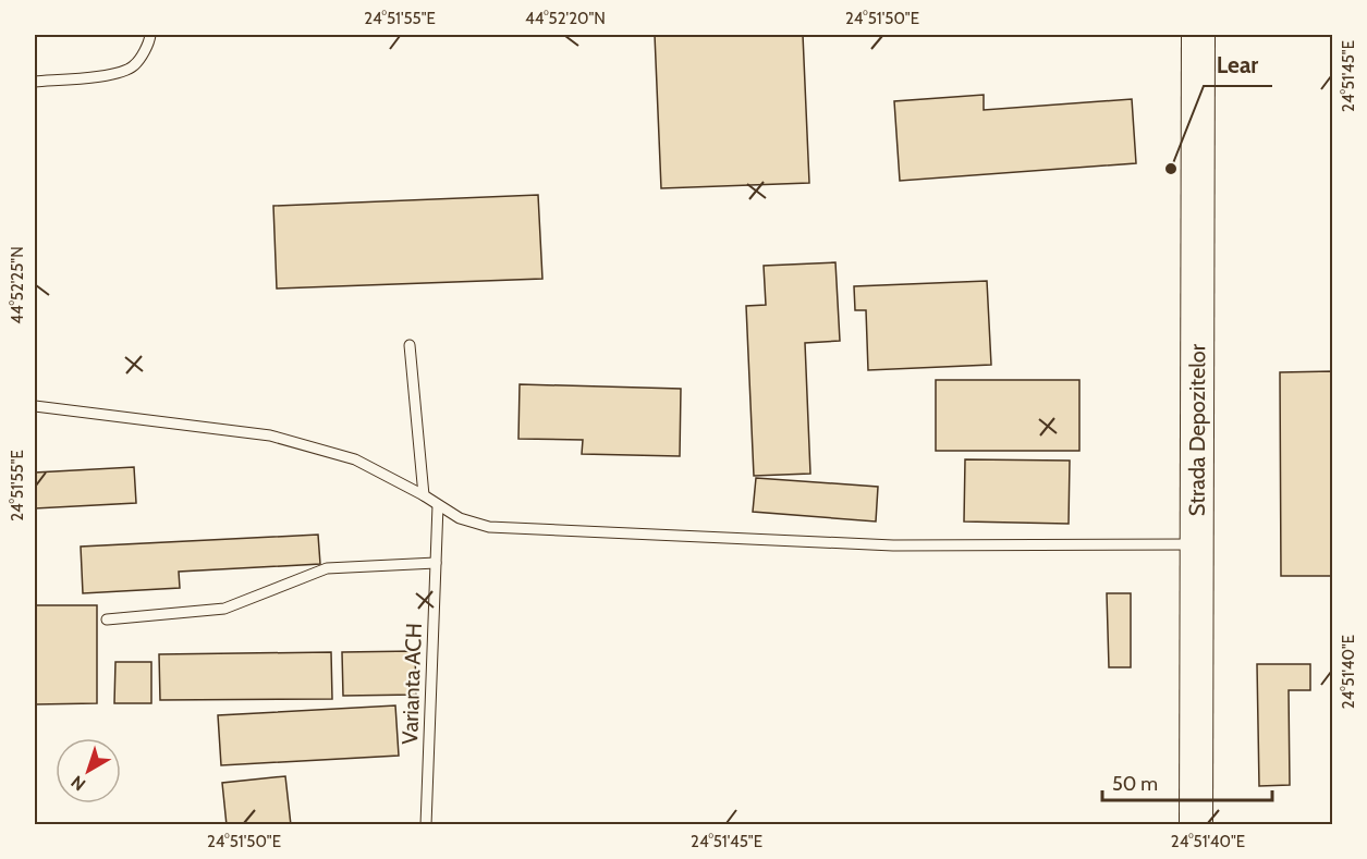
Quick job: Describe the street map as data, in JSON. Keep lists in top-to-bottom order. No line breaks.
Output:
{"streets":{"main road":["Strada Depozitelor"],"lane":["Varianta ACH"]},"places":["Lear"],"scale_bar":"50 m","north":"bottom left","coordinates":["24°51'55\"E","44°52'20\"N","24°51'50\"E","24°51'45\"E","44°52'25\"N","24°51'40\"E"]}
